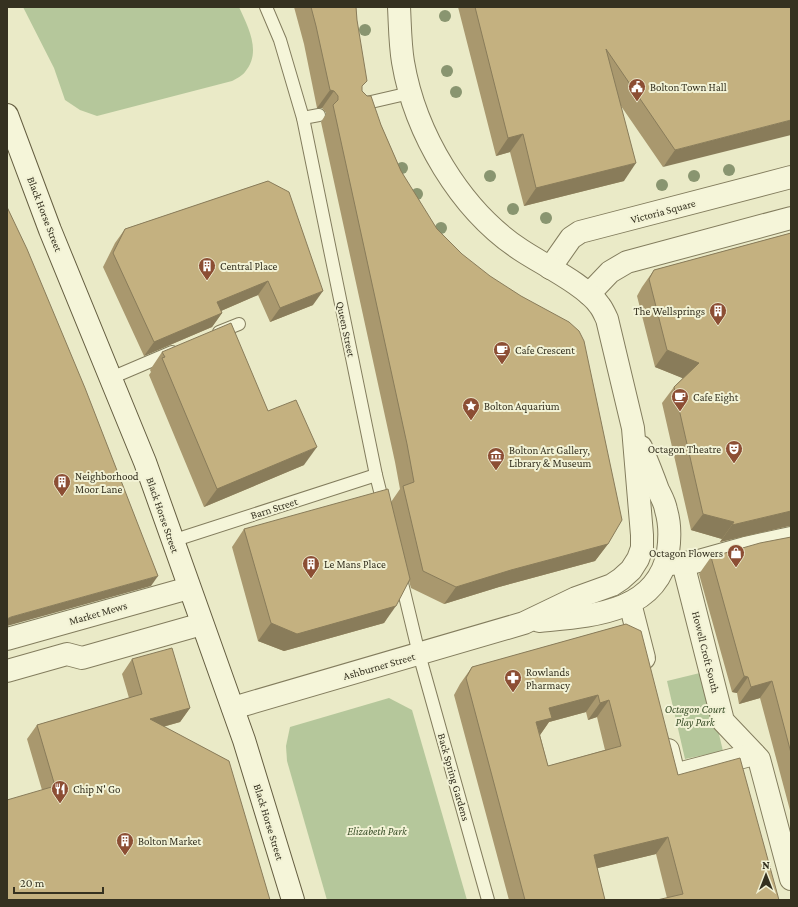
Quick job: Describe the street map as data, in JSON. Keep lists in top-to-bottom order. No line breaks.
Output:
{"streets":{"street":["Victoria Square","Black Horse Street","Market Mews","Howell Croft South","Ashburner Street"],"lane":["Queen Street","Barn Street","Back Spring Gardens"]},"crossings":[["Victoria Square","Howell Croft South"],["Black Horse Street","Barn Street"],["Black Horse Street","Market Mews"],["Black Horse Street","Ashburner Street"],["Queen Street","Barn Street"],["Howell Croft South","Ashburner Street"],["Ashburner Street","Back Spring Gardens"]],"parks":["Octagon Court Play Park","Elizabeth Park"],"places":{"public building":["Bolton Town Hall"],"building":["Central Place","The Wellsprings","Neighborhood Moor Lane","Le Mans Place","Bolton Market"],"cafe":["Cafe Crescent","Cafe Eight"],"place":["Bolton Aquarium"],"theatre":["Octagon Theatre"],"museum":["Bolton Art Gallery, Library & Museum"],"shop":["Octagon Flowers"],"pharmacy":["Rowlands Pharmacy"],"restaurant":["Chip N' Go"]},"scale_bar":"20 m","north":"top"}
